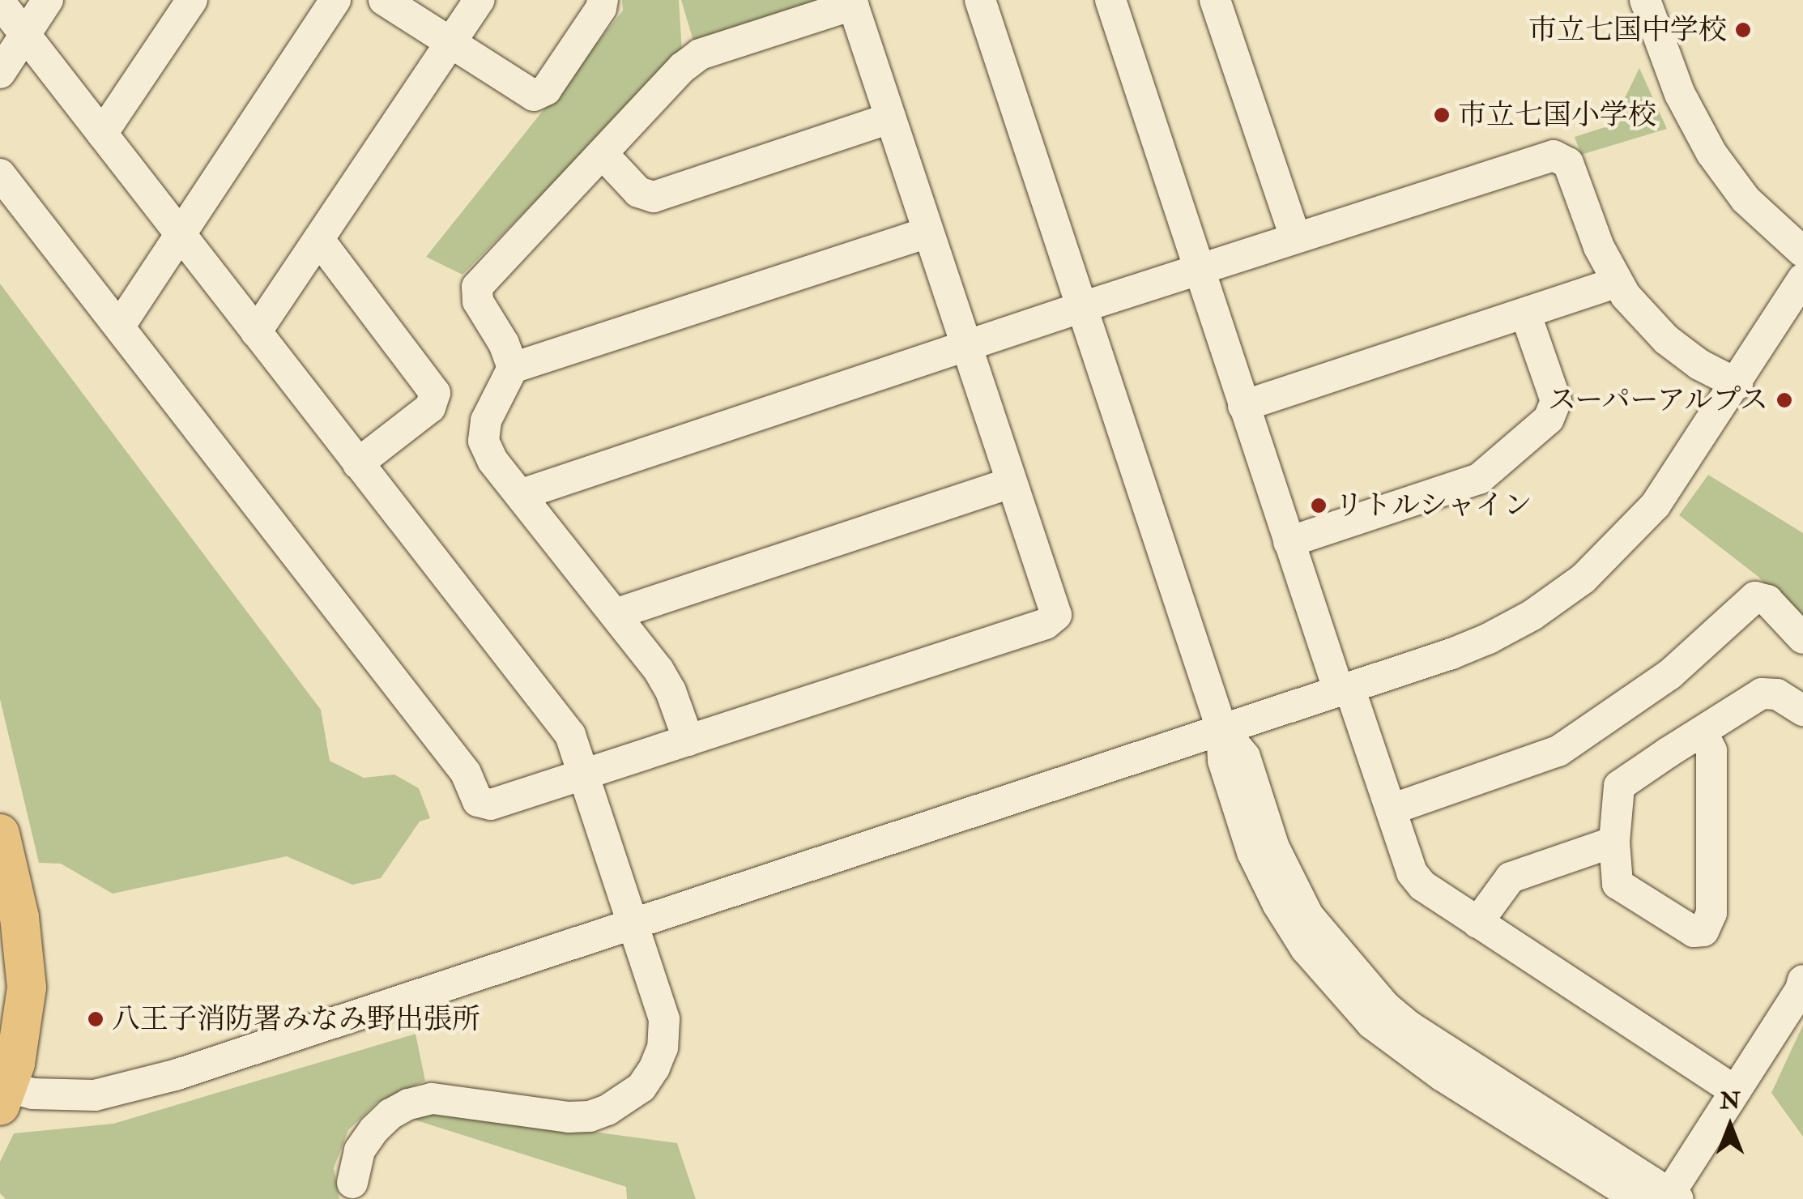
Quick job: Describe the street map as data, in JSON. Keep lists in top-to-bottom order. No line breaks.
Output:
{"places":["市立七国中学校","市立七国小学校","スーパーアルプス","リトルシャイン","八王子消防署みなみ野出張所"],"north":"top"}
